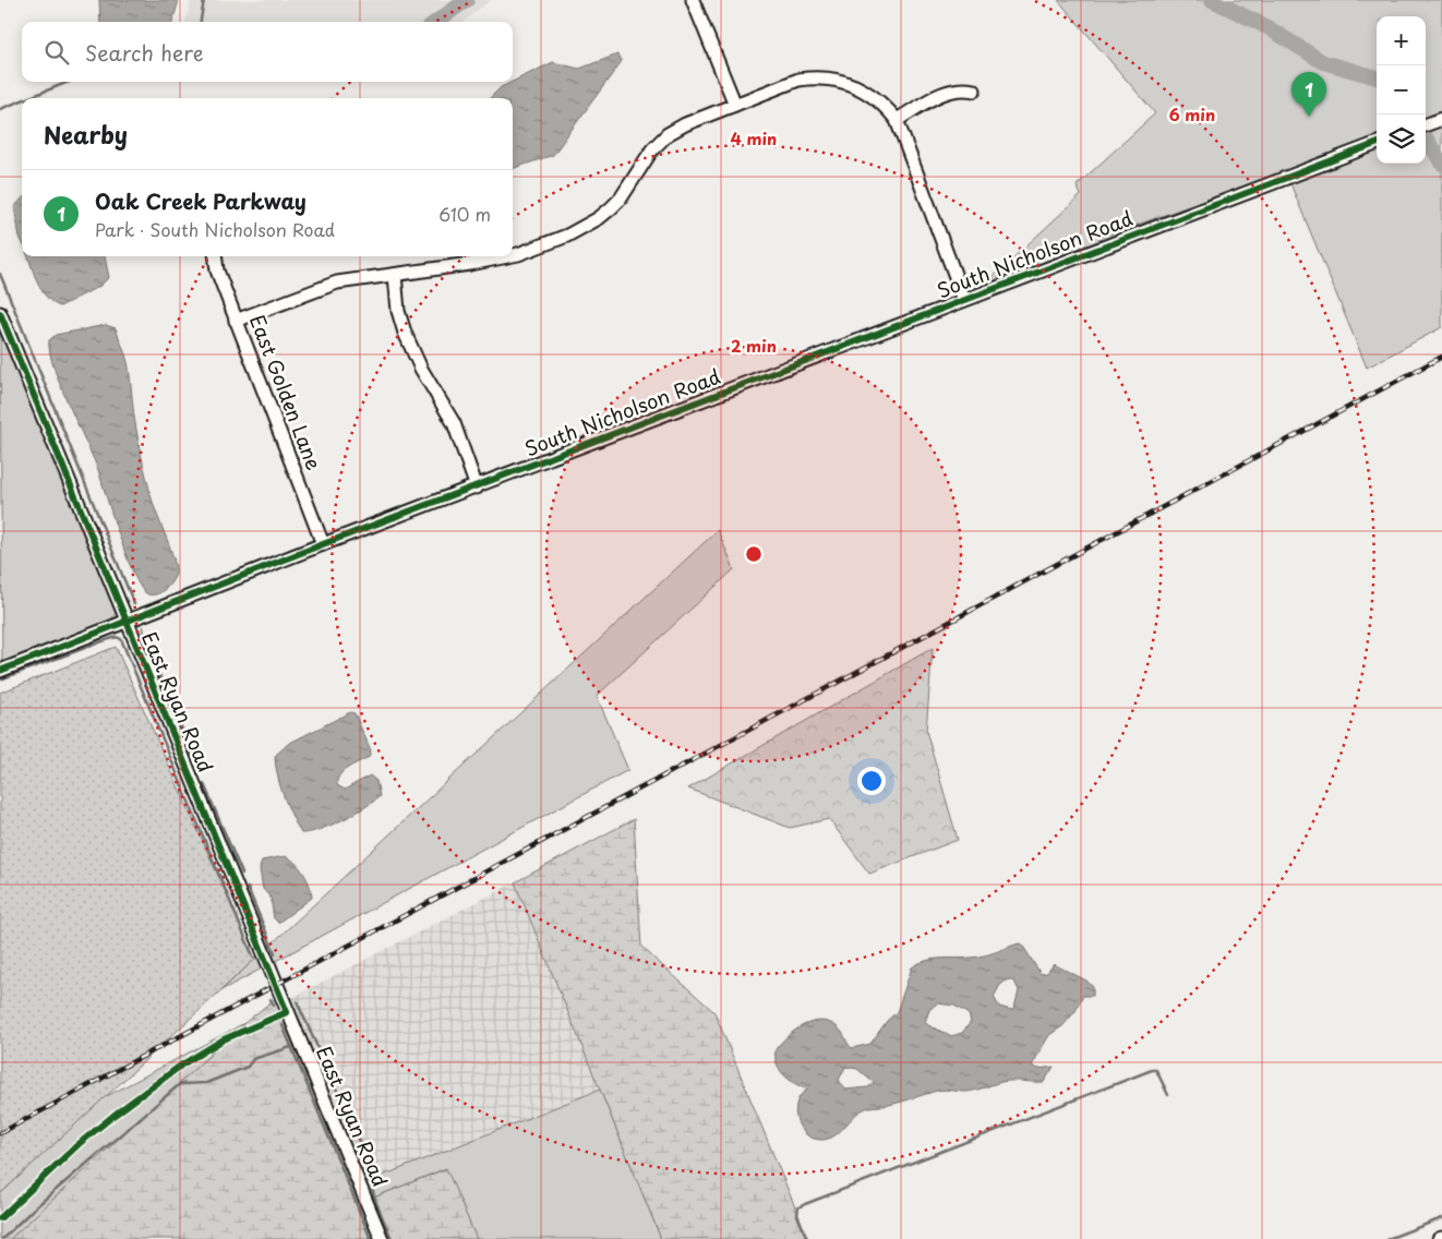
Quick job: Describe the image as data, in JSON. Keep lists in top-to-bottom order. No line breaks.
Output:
{"streets":{"street":["South Nicholson Road","East Golden Lane","East Ryan Road"]},"crossings":[["South Nicholson Road","East Golden Lane"],["South Nicholson Road","East Ryan Road"]],"page":{"map_buttons":["+","−"],"search":"Search here","pins":"1","heading":"Nearby","list":[{"mark":"1","name":"Oak Creek Parkway","note":"Park · South Nicholson Road","value":"610 m"}]},"rings":["6 min","4 min","2 min"]}
